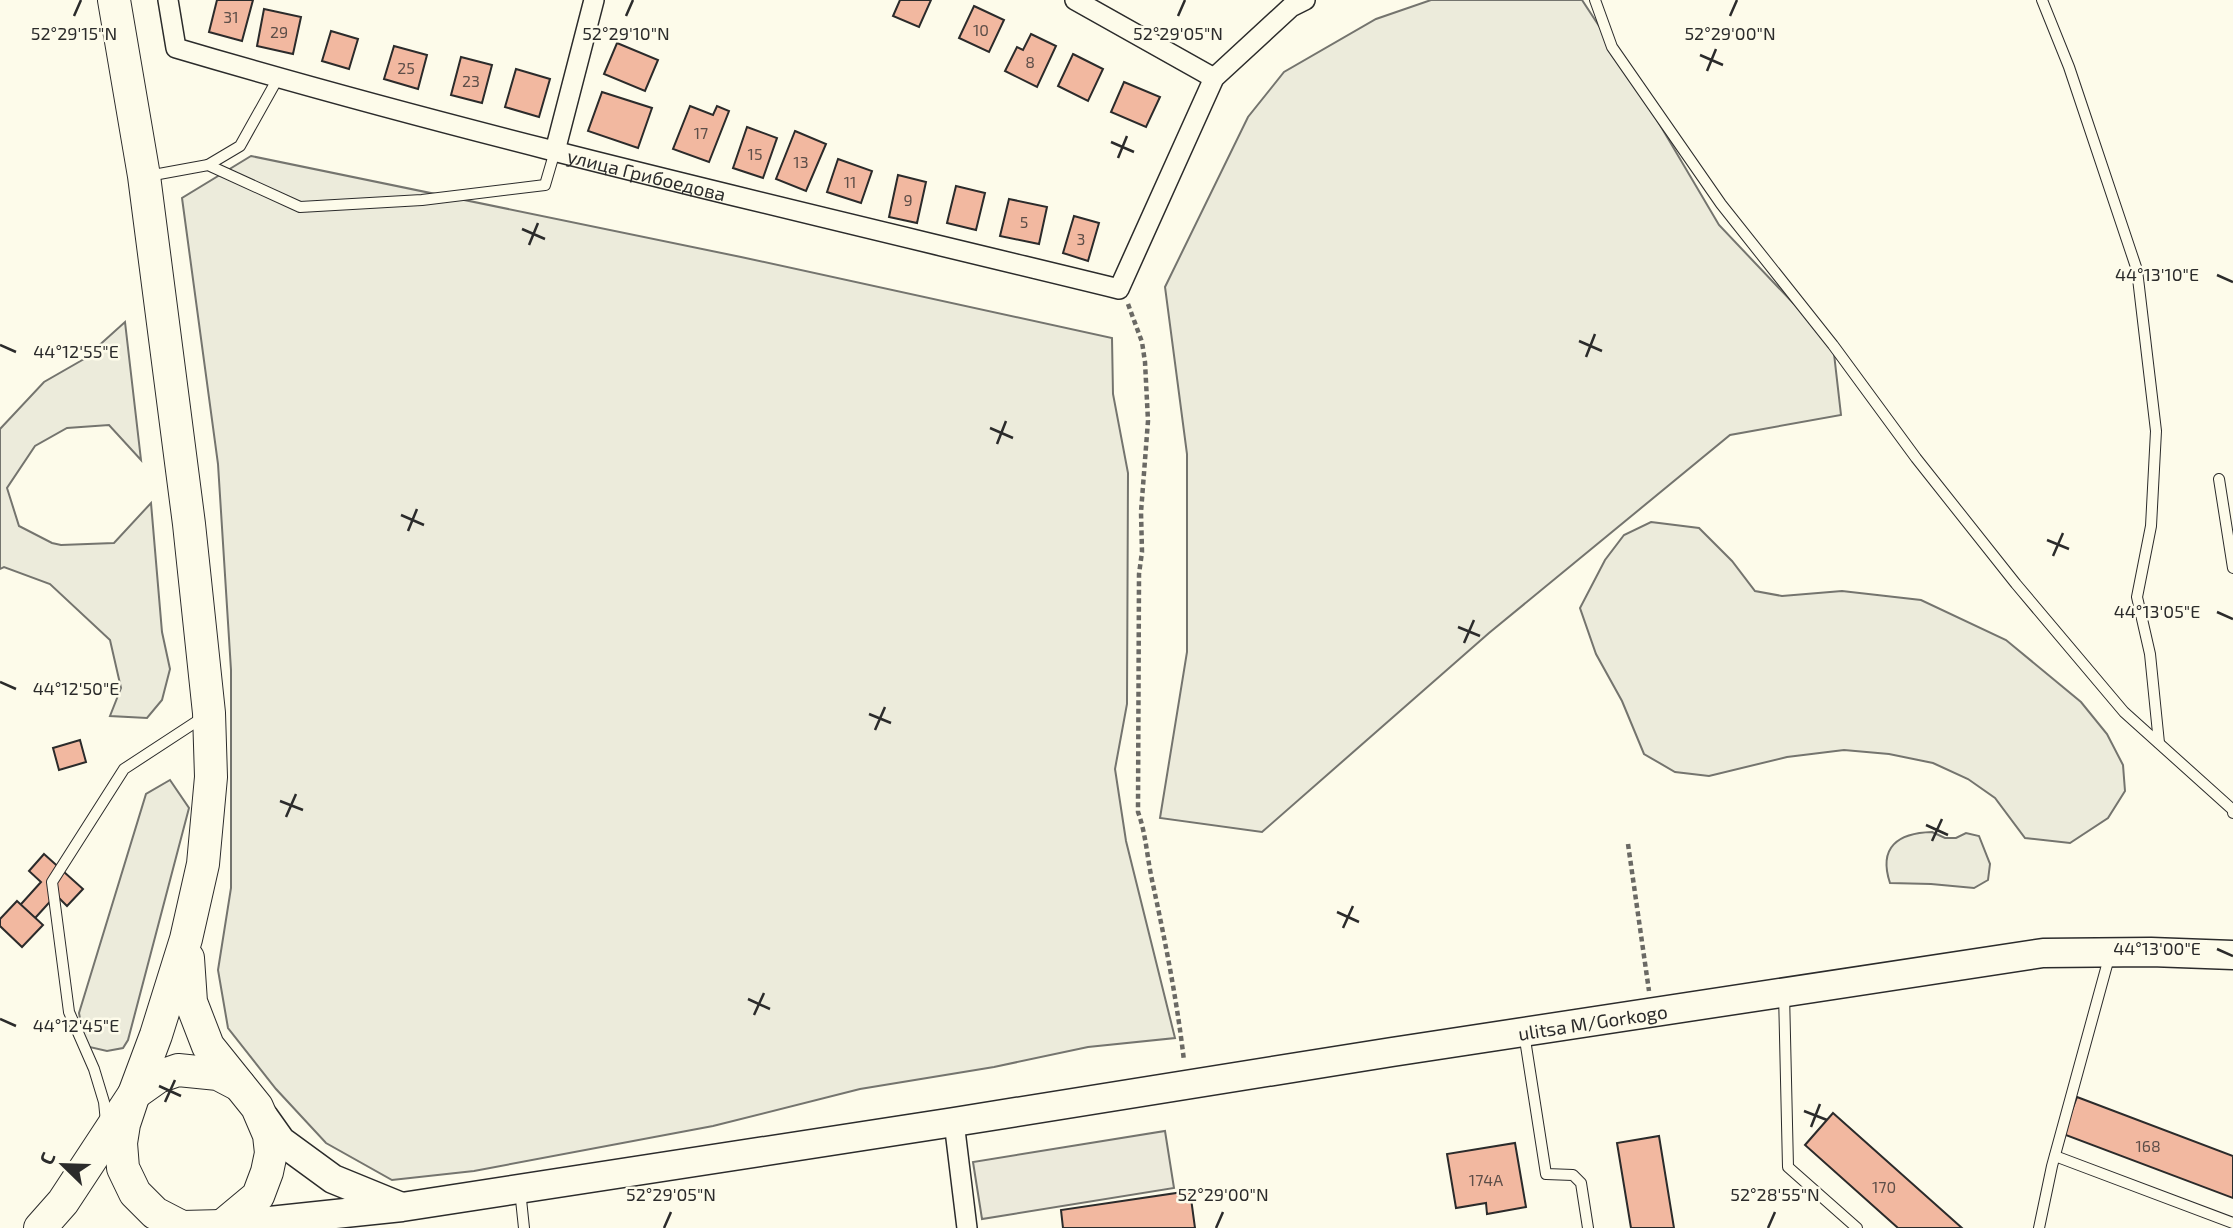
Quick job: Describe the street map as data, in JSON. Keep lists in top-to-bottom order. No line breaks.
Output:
{"streets":{"main road":["ulitsa M/Gorkogo"],"street":["улица Грибоедова"]},"house_numbers":["31","10","29","8","25","23","17","15","13","11","9","5","3","168","174А","170"],"north":"top left","coordinates":["52°29'15\"N","52°29'10\"N","52°29'05\"N","52°29'00\"N","44°13'10\"E","44°12'55\"E","44°13'05\"E","44°12'50\"E","44°13'00\"E","44°12'45\"E","52°28'55\"N"]}
